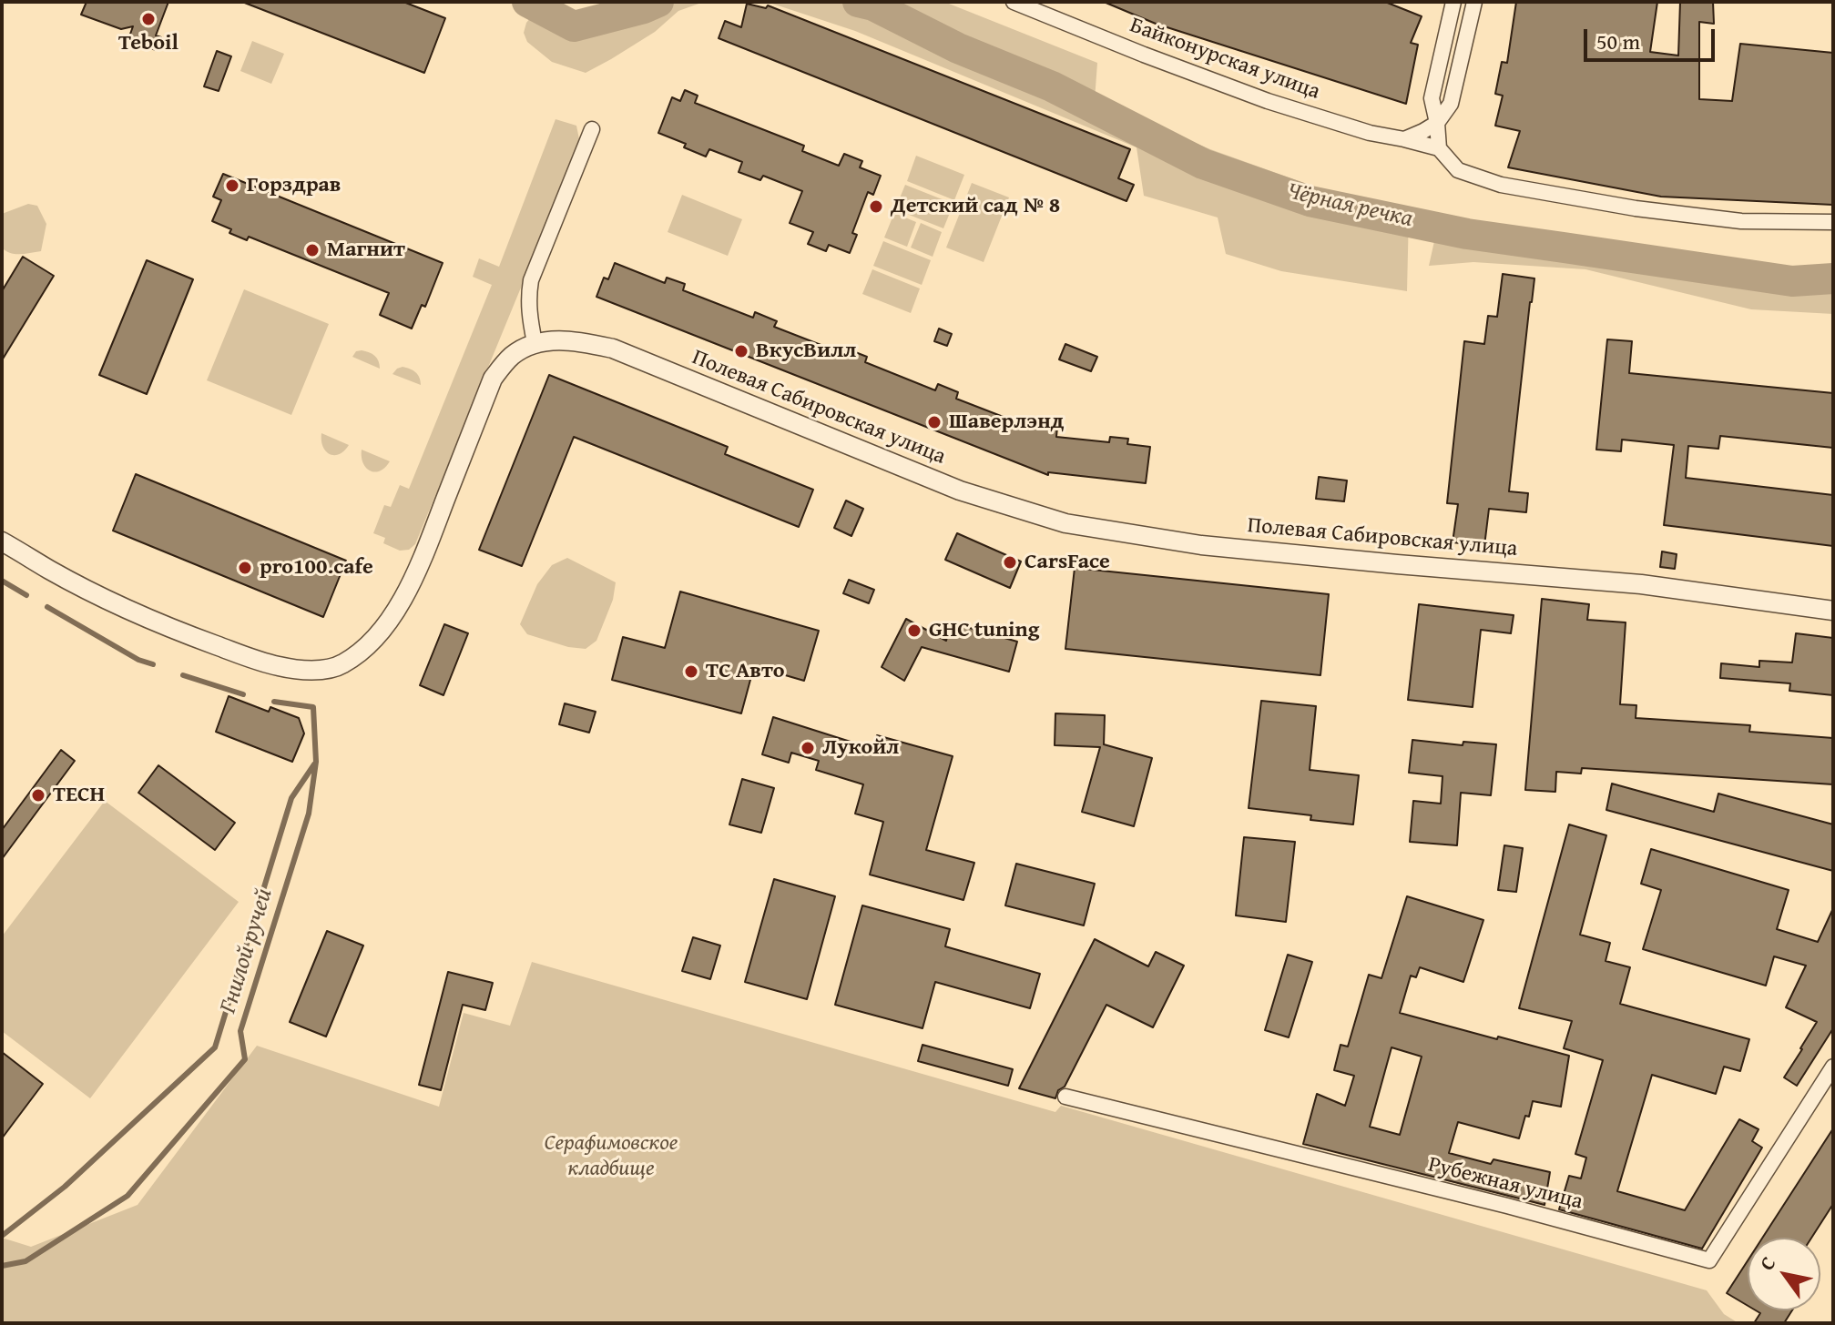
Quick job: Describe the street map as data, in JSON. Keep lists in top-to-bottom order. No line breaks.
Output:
{"streets":{"street":["Байконурская улица","Полевая Сабировская улица","Рубежная улица"]},"water":["Чёрная речка","Гнилой ручей"],"parks":["Серафимовское кладбище"],"places":["Teboil","Горздрав","Детский сад № 8","Магнит","ВкусВилл","Шаверлэнд","CarsFace","pro100.cafe","GHC tuning","ТС Авто","Лукойл","TECH"],"scale_bar":"50 m","north":"top left"}
